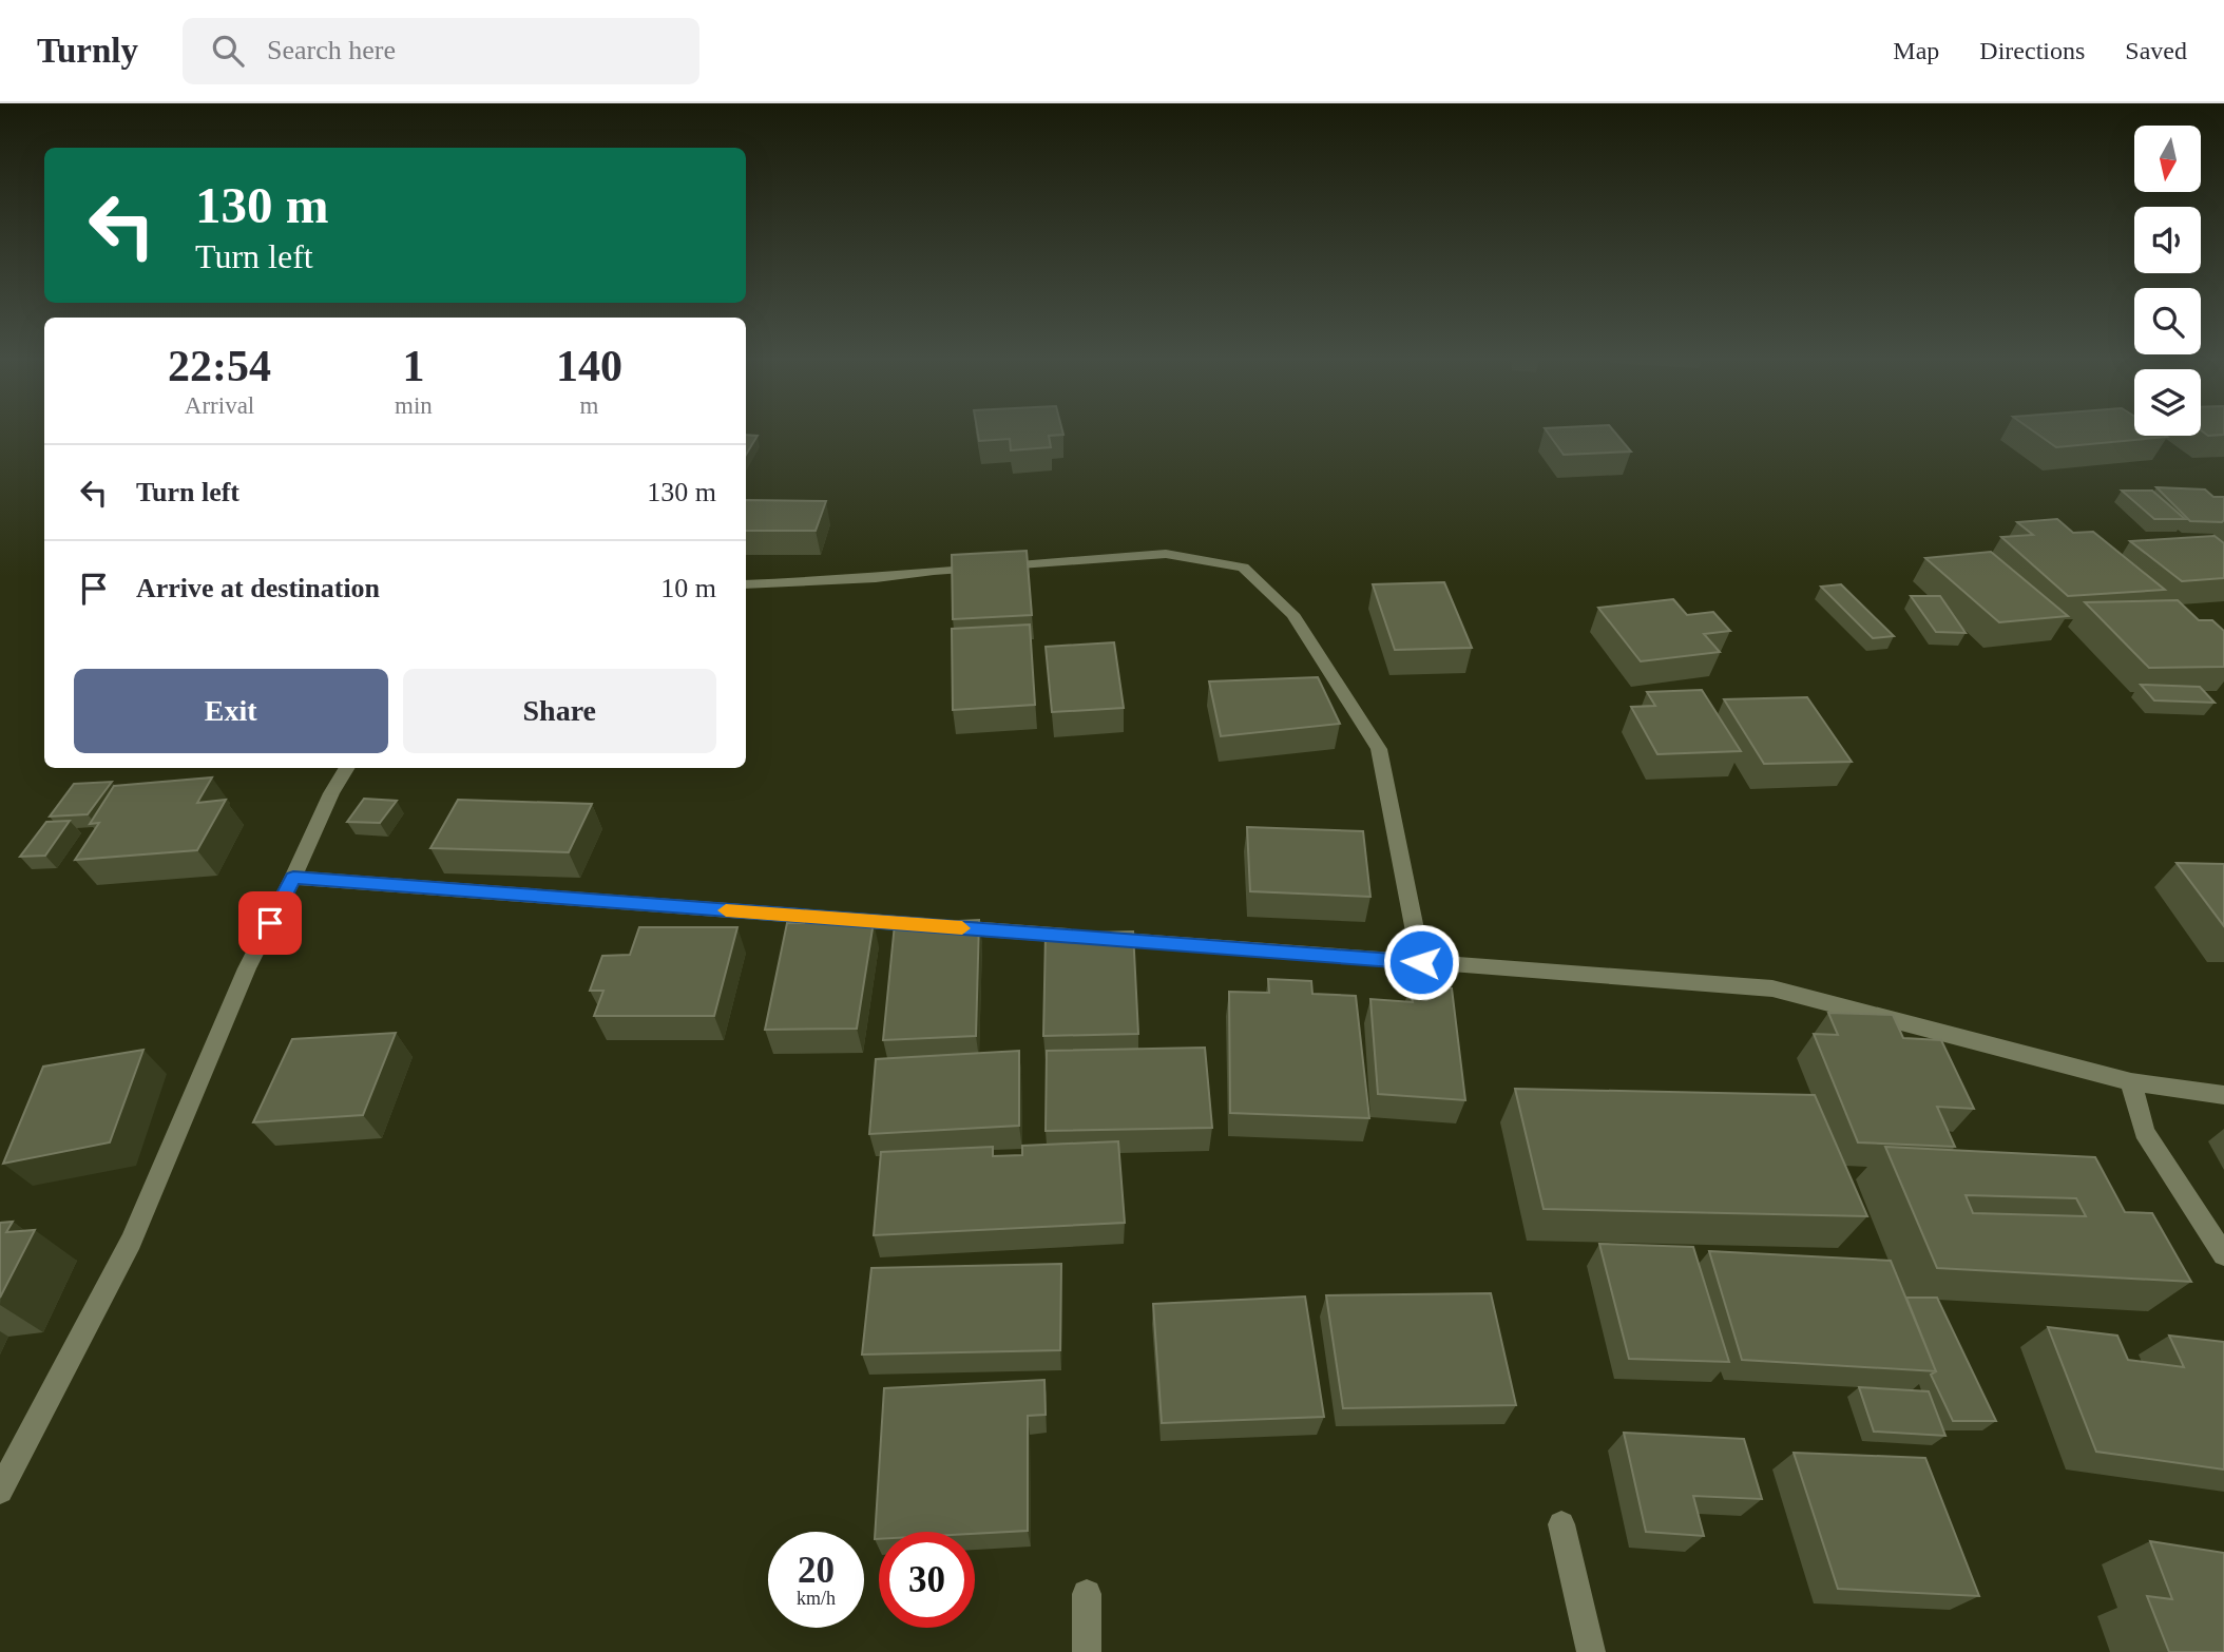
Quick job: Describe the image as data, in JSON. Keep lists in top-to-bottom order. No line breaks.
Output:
{"north":"bottom","page":{"header":"Turnly","search":"Search here","nav":["Map","Directions","Saved"],"turn":["130 m","Turn left"],"eta":["22:54","Arrival","1","min","140","m"],"list":[{"name":"Turn left","value":"130 m"},{"name":"Arrive at destination","value":"10 m"}],"buttons":["Exit","Share"],"speed":"20 km/h","limit":"30"}}
